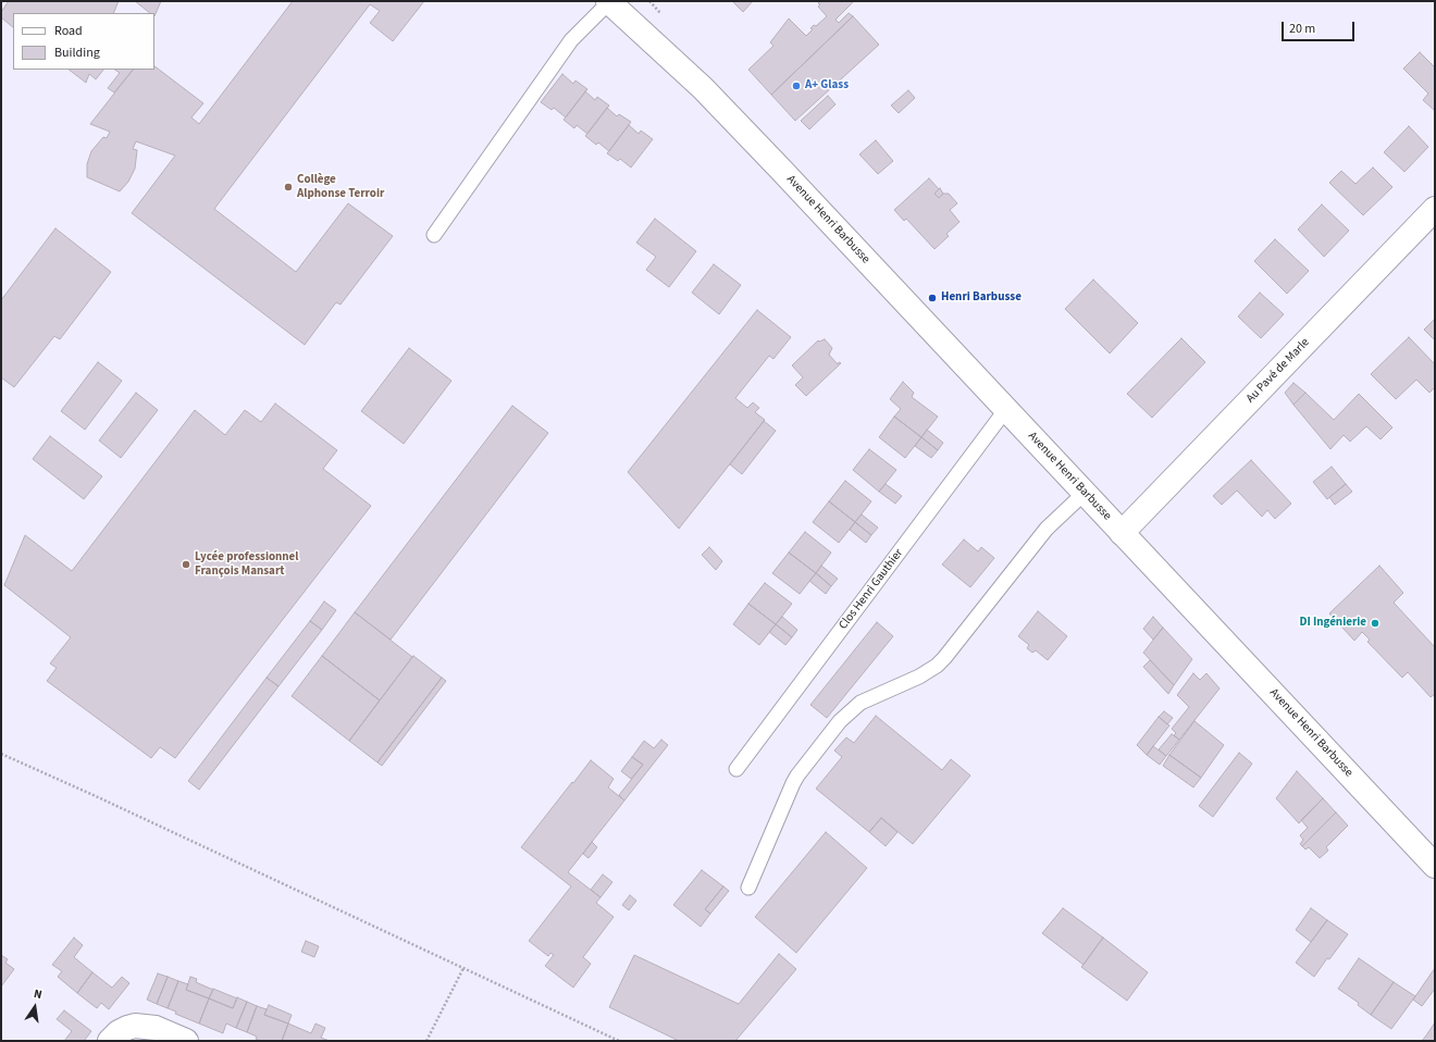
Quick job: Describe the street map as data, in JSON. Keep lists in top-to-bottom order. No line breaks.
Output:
{"streets":{"street":["Avenue Henri Barbusse","Au Pavé de Marle"],"lane":["Clos Henri Gauthier"]},"crossings":[["Avenue Henri Barbusse","Au Pavé de Marle"],["Avenue Henri Barbusse","Clos Henri Gauthier"]],"places":["A+ Glass","Collège Alphonse Terroir","Henri Barbusse","Lycée professionnel François Mansart","DI Ingénierie"],"legend":["Road","Building"],"scale_bar":"20 m","north":"top"}
